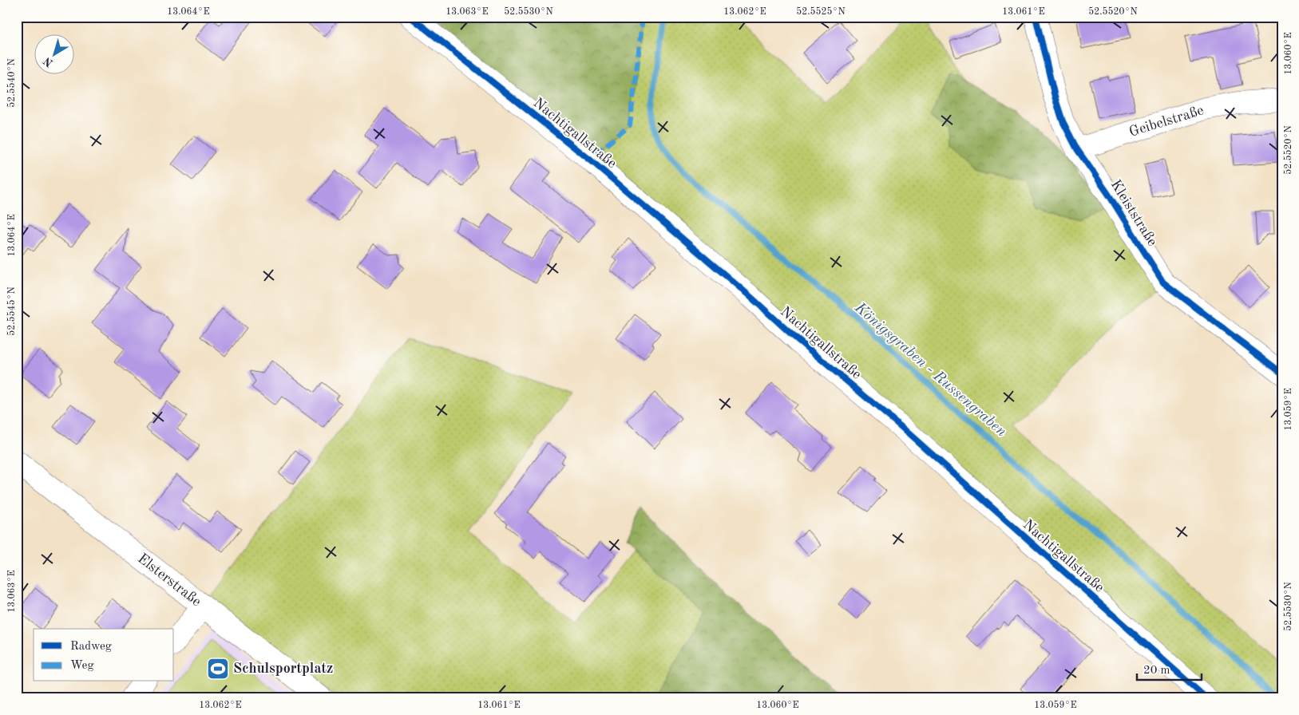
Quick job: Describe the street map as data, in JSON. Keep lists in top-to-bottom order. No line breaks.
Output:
{"streets":{"street":["Geibelstraße","Nachtigallstraße","Kleiststraße","Elsterstraße"]},"crossings":[["Geibelstraße","Kleiststraße"]],"water":["Königsgraben - Russengraben"],"places":{"sports":["Schulsportplatz"]},"legend":["Radweg","Weg"],"scale_bar":"20 m","north":"bottom left","coordinates":["13.064°E","13.063°E","52.5530°N","13.062°E","52.5525°N","13.061°E","52.5520°N","13.060°E","52.5540°N","52.5545°N","13.059°E"]}
